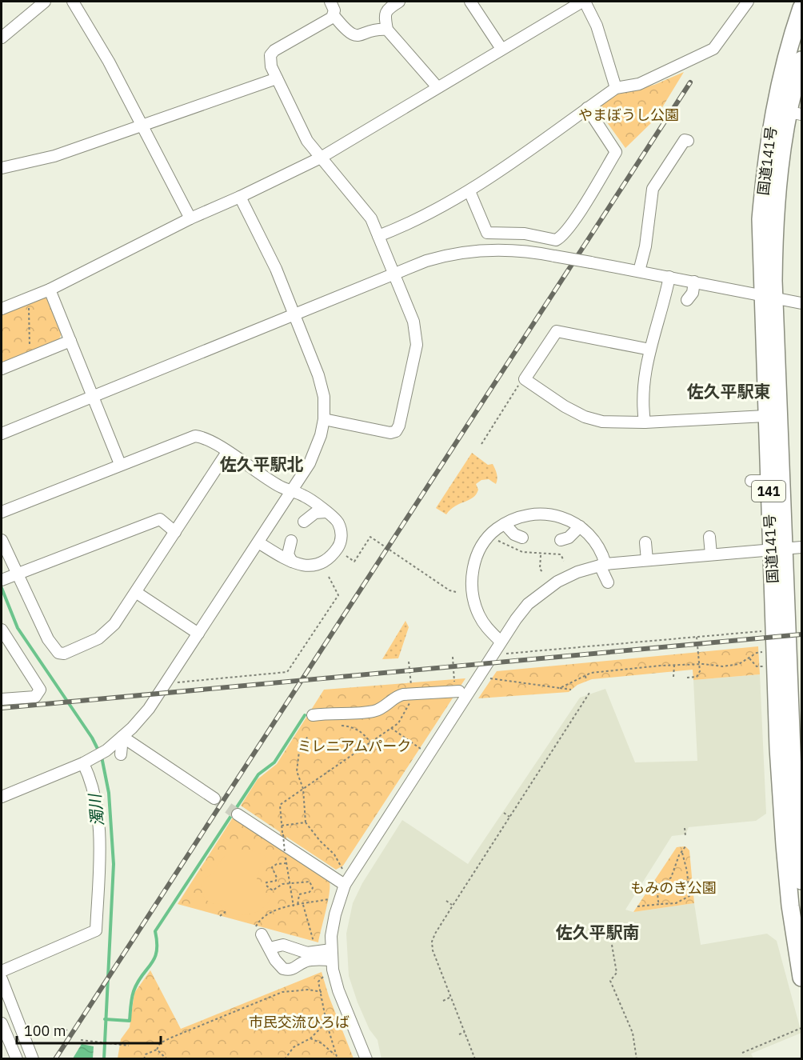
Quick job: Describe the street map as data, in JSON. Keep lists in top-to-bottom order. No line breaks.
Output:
{"streets":{"highway":["国道141号","141"]},"districts":["佐久平駅東","佐久平駅北","佐久平駅南"],"water":["濁川"],"parks":["やまぼうし公園","ミレニアムパーク","もみのき公園","市民交流ひろば"],"scale_bar":"100 m"}
